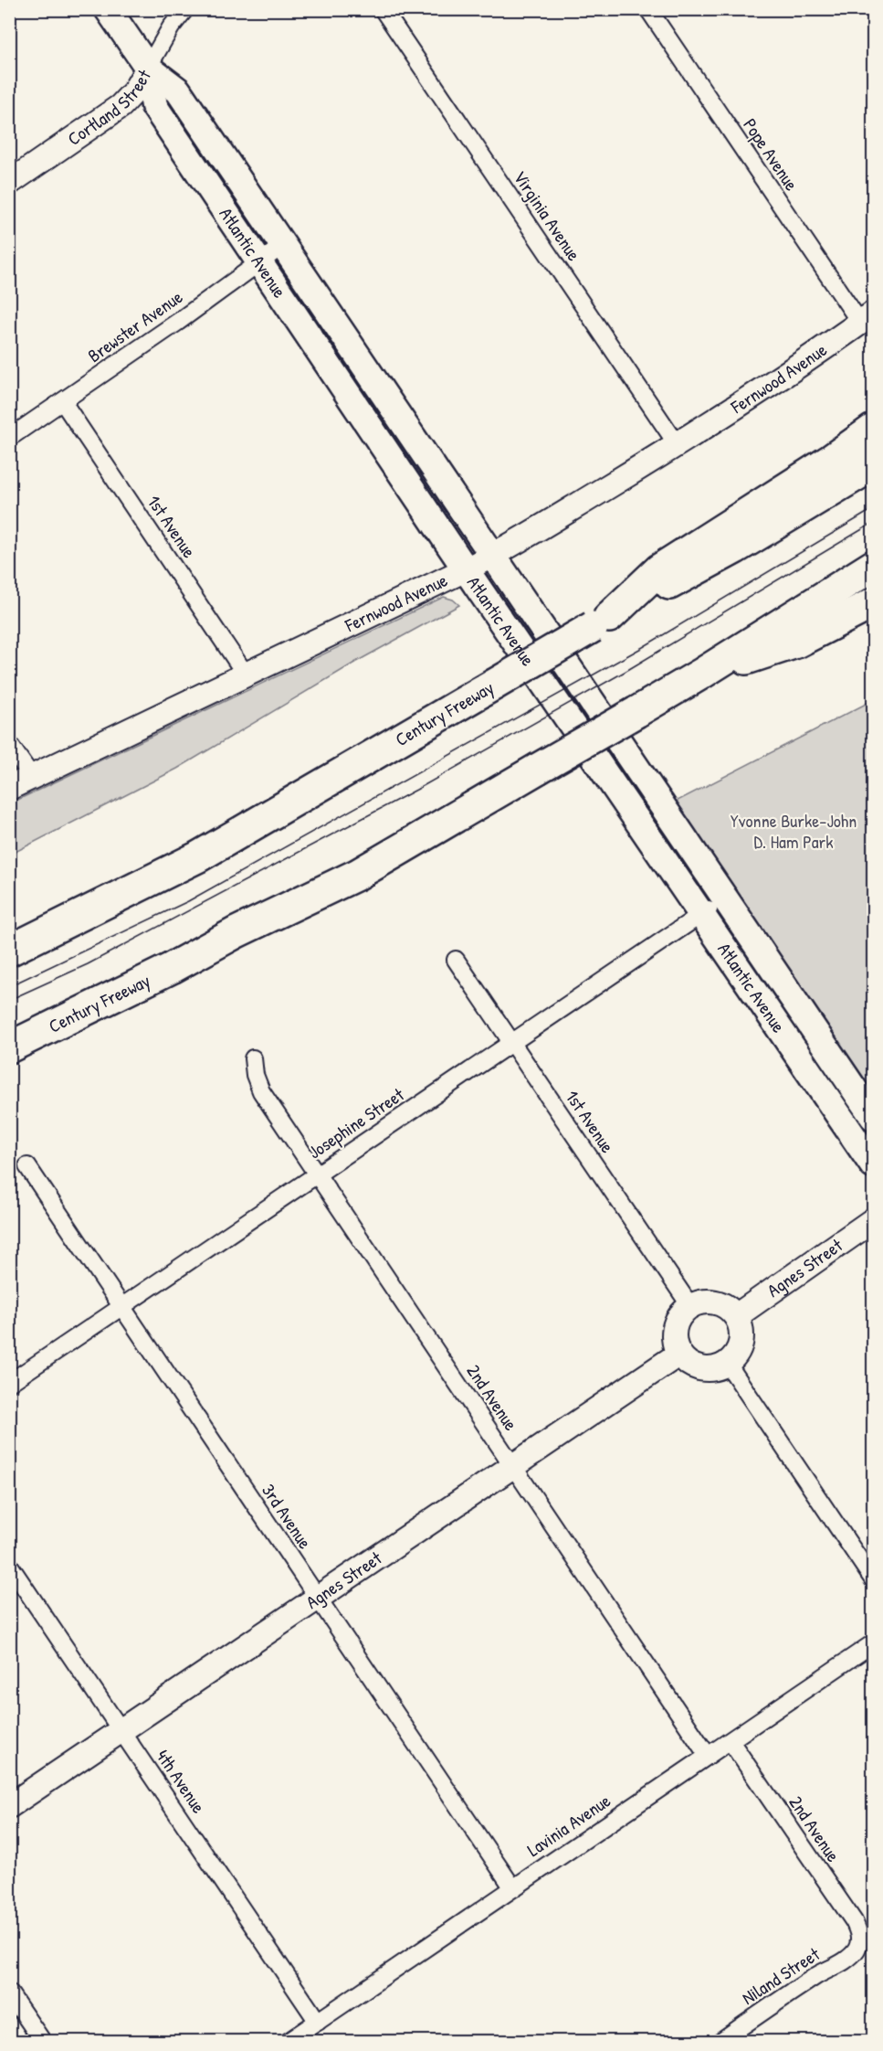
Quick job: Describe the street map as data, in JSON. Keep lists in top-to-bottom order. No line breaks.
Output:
{"streets":{"highway":["Century Freeway"],"main road":["Atlantic Avenue"],"street":["Cortland Street","Pope Avenue","Virginia Avenue","Brewster Avenue","Fernwood Avenue","1st Avenue","Josephine Street","Agnes Street","2nd Avenue","3rd Avenue","4th Avenue","Lavinia Avenue","Niland Street"]},"crossings":[["Cortland Street","Atlantic Avenue"],["Pope Avenue","Fernwood Avenue"],["Virginia Avenue","Fernwood Avenue"],["Atlantic Avenue","Brewster Avenue"],["Atlantic Avenue","Fernwood Avenue"],["Atlantic Avenue","Josephine Street"],["Brewster Avenue","1st Avenue"],["Fernwood Avenue","1st Avenue"],["1st Avenue","Josephine Street"],["1st Avenue","Agnes Street"],["Josephine Street","2nd Avenue"],["Josephine Street","3rd Avenue"],["Agnes Street","2nd Avenue"],["Agnes Street","3rd Avenue"],["Agnes Street","4th Avenue"],["2nd Avenue","Lavinia Avenue"],["2nd Avenue","Niland Street"],["3rd Avenue","Lavinia Avenue"],["4th Avenue","Lavinia Avenue"]],"parks":["Yvonne Burke-John D. Ham Park"]}
